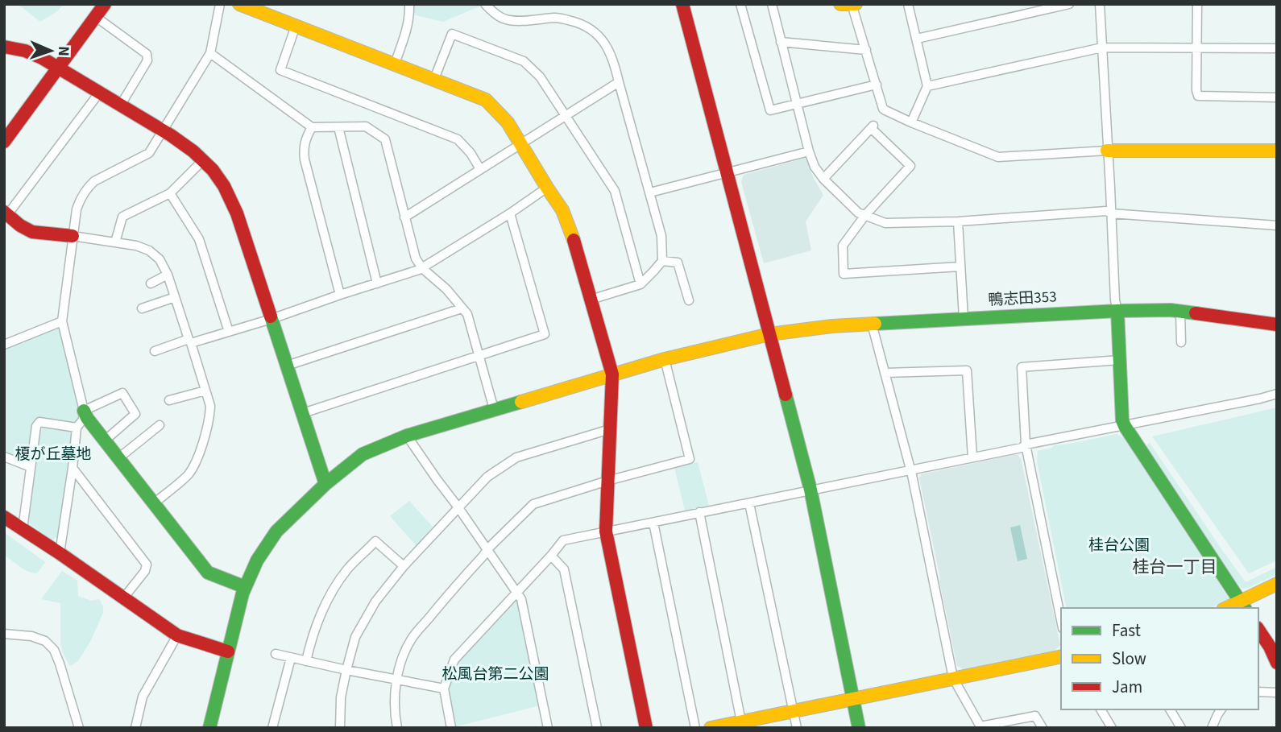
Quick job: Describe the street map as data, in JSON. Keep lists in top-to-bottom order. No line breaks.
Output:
{"streets":{"street":["鴨志田353"]},"districts":["桂台一丁目"],"parks":["榎が丘墓地","桂台公園","松風台第二公園"],"legend":["Fast","Slow","Jam"],"north":"right"}
